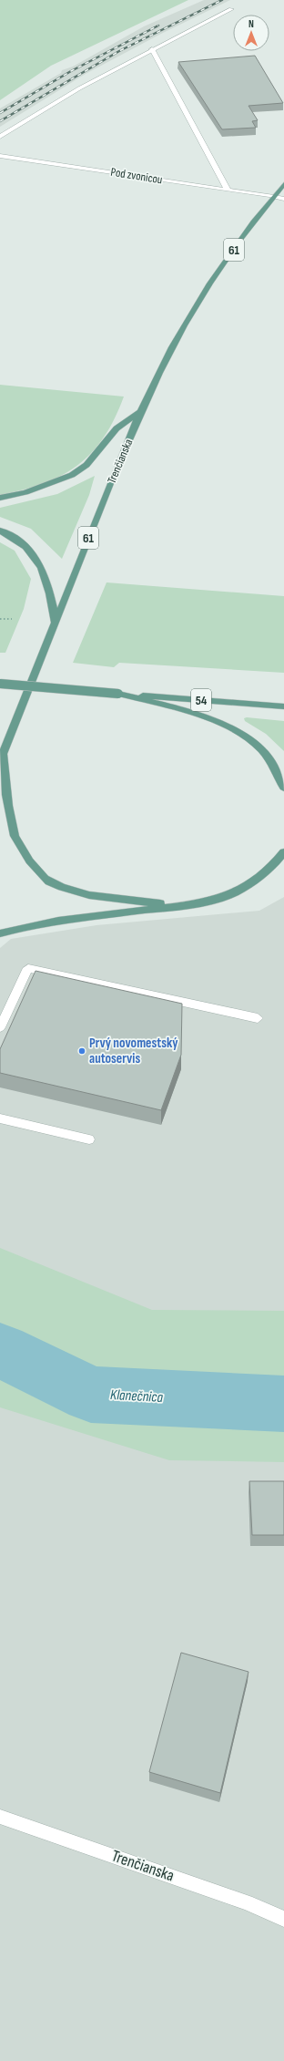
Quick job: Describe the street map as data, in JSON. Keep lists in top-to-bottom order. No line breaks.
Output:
{"streets":{"main road":["61","Trenčianska","54"],"street":["Pod zvonicou"]},"crossings":[["Pod zvonicou","Trenčianska"]],"water":["Klanečnica"],"places":["Prvý novomestský autoservis"],"north":"top"}
